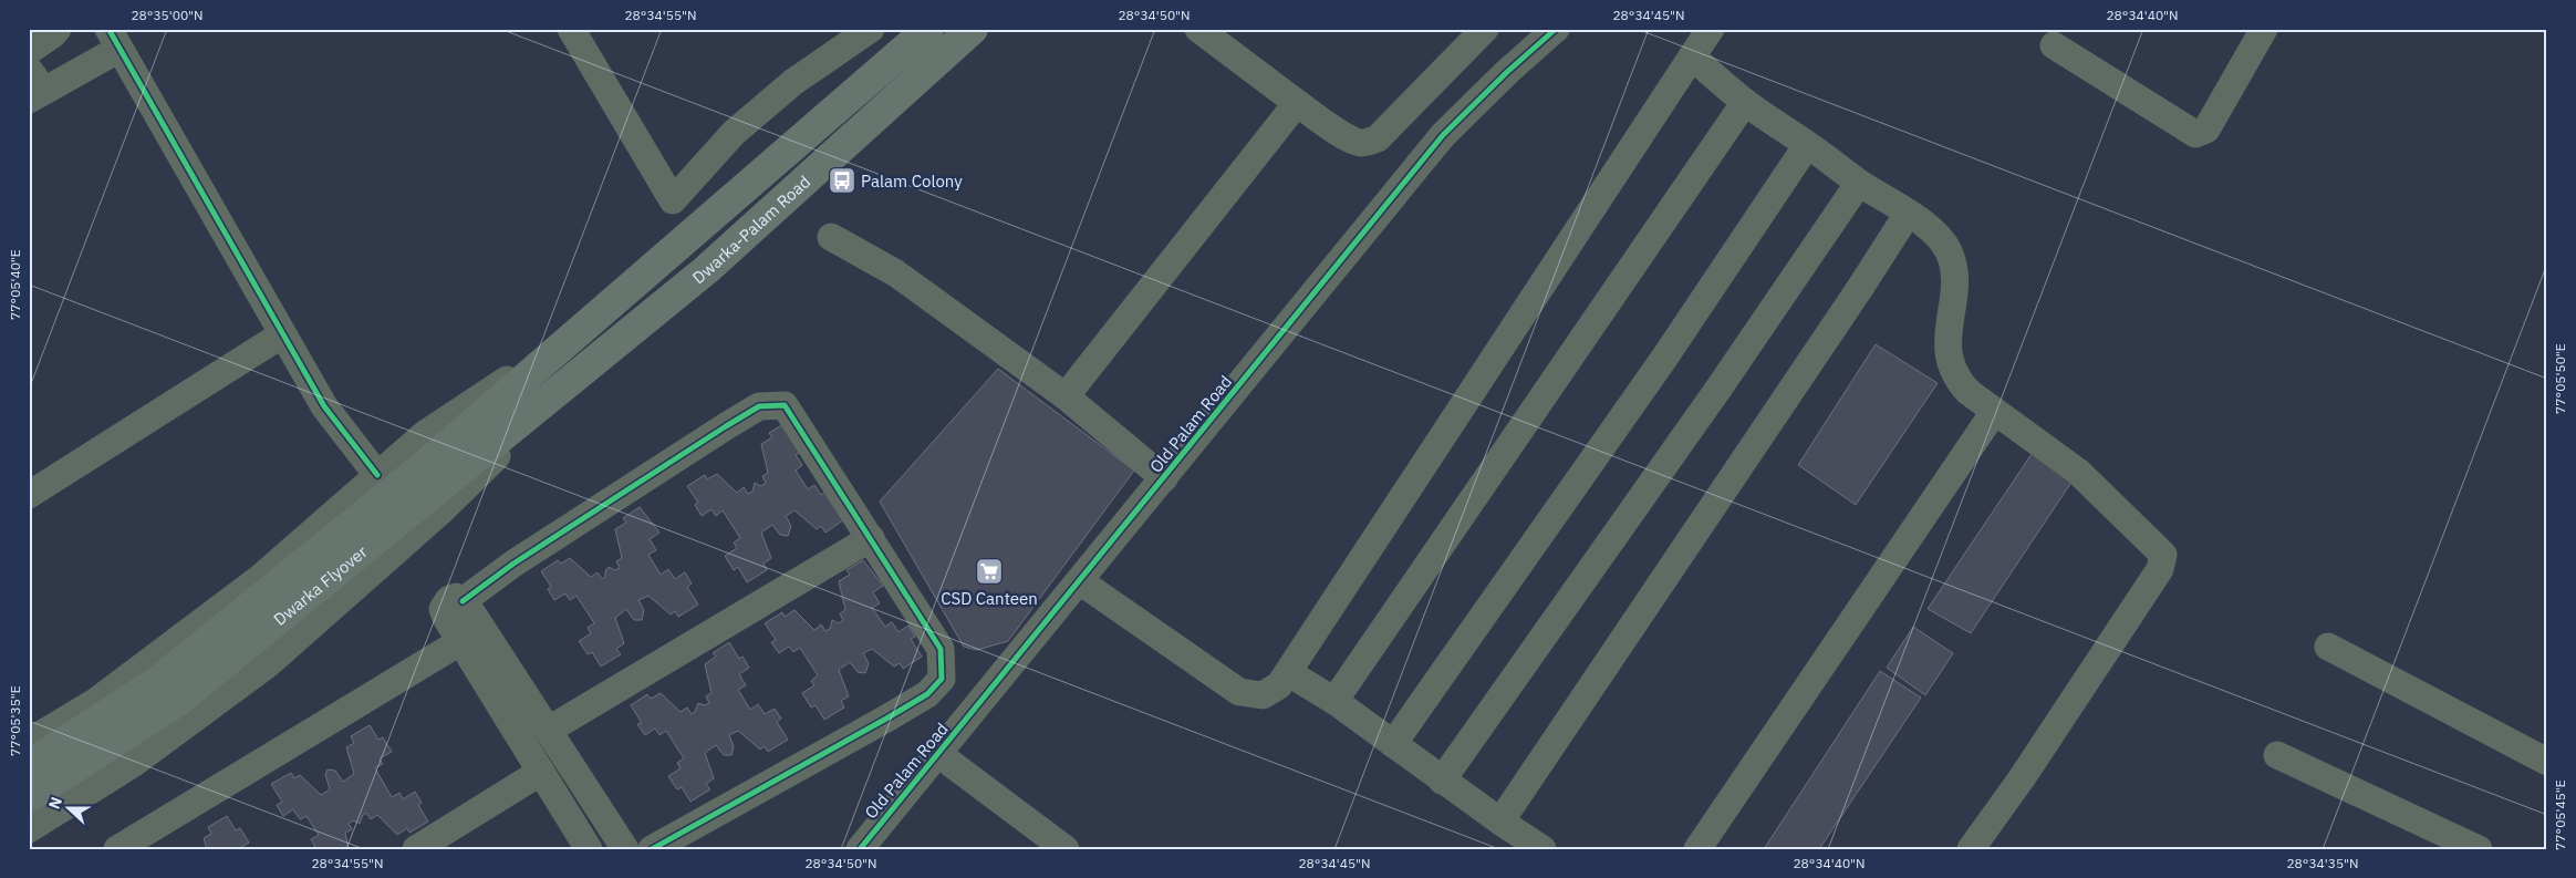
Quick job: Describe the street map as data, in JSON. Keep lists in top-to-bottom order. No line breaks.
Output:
{"streets":{"main road":["Dwarka-Palam Road","Dwarka Flyover"],"street":["Old Palam Road"]},"crossings":[["Dwarka-Palam Road","Dwarka Flyover"]],"places":{"bus stop":["Palam Colony"],"supermarket":["CSD Canteen"]},"north":"left","coordinates":["28°35'00\"N","28°34'55\"N","28°34'50\"N","28°34'45\"N","28°34'40\"N","77°05'40\"E","77°05'50\"E","77°05'35\"E","77°05'45\"E","28°34'35\"N"]}
